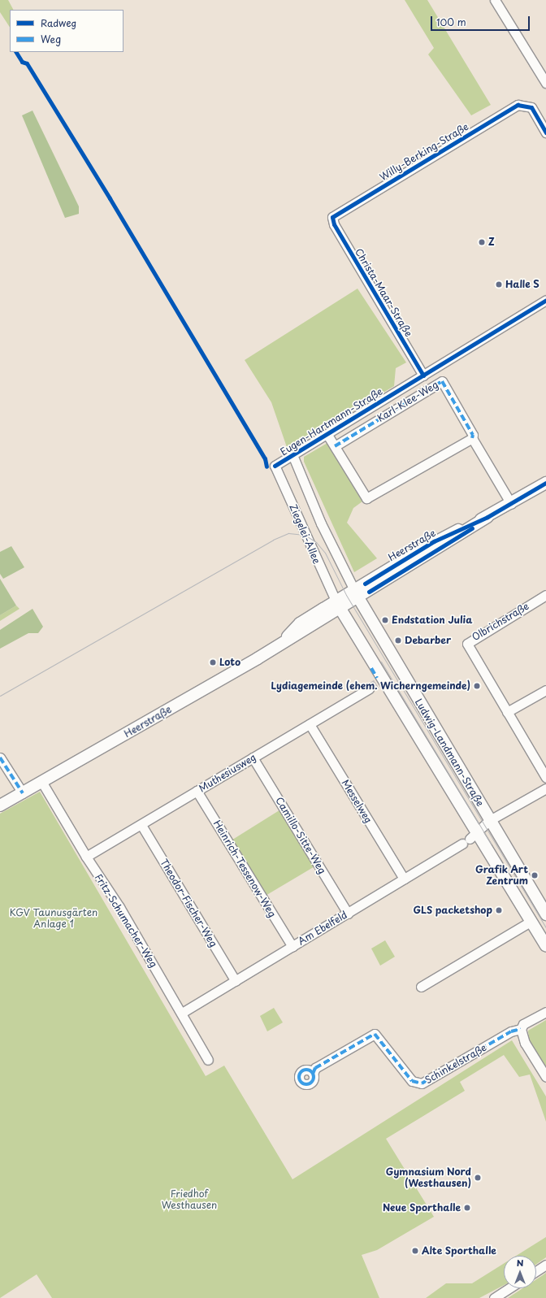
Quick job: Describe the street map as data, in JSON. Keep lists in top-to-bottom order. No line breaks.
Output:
{"streets":{"main road":["Heerstraße","Ludwig-Landmann-Straße"],"street":["Willy-Berking-Straße","Christa-Maar-Straße","Karl-Klee-Weg","Eugen-Hartmann-Straße","Ziegelei-Allee","Olbrichstraße","Muthesiusweg","Messelweg","Camillo-Sitte-Weg","Heinrich-Tessenow-Weg","Theodor-Fischer-Weg","Fritz-Schumacher-Weg","Am Ebelfeld","Schinkelstraße"]},"crossings":[["Willy-Berking-Straße","Christa-Maar-Straße"],["Christa-Maar-Straße","Eugen-Hartmann-Straße"],["Karl-Klee-Weg","Heerstraße"],["Eugen-Hartmann-Straße","Ziegelei-Allee"],["Ziegelei-Allee","Heerstraße"],["Ziegelei-Allee","Ludwig-Landmann-Straße"],["Heerstraße","Ludwig-Landmann-Straße"],["Heerstraße","Fritz-Schumacher-Weg"],["Ludwig-Landmann-Straße","Muthesiusweg"],["Ludwig-Landmann-Straße","Am Ebelfeld"],["Muthesiusweg","Messelweg"],["Muthesiusweg","Camillo-Sitte-Weg"],["Muthesiusweg","Heinrich-Tessenow-Weg"],["Muthesiusweg","Theodor-Fischer-Weg"],["Muthesiusweg","Fritz-Schumacher-Weg"],["Messelweg","Am Ebelfeld"],["Camillo-Sitte-Weg","Am Ebelfeld"],["Heinrich-Tessenow-Weg","Am Ebelfeld"],["Theodor-Fischer-Weg","Am Ebelfeld"],["Fritz-Schumacher-Weg","Am Ebelfeld"]],"parks":["KGV Taunusgärten Anlage 1","Friedhof Westhausen"],"places":["Z","Halle S","Endstation Julia","Debarber","Loto","Lydiagemeinde (ehem. Wicherngemeinde)","Grafik Art Zentrum","GLS packetshop","Gymnasium Nord (Westhausen)","Neue Sporthalle","Alte Sporthalle"],"legend":["Radweg","Weg"],"scale_bar":"100 m","north":"top"}
